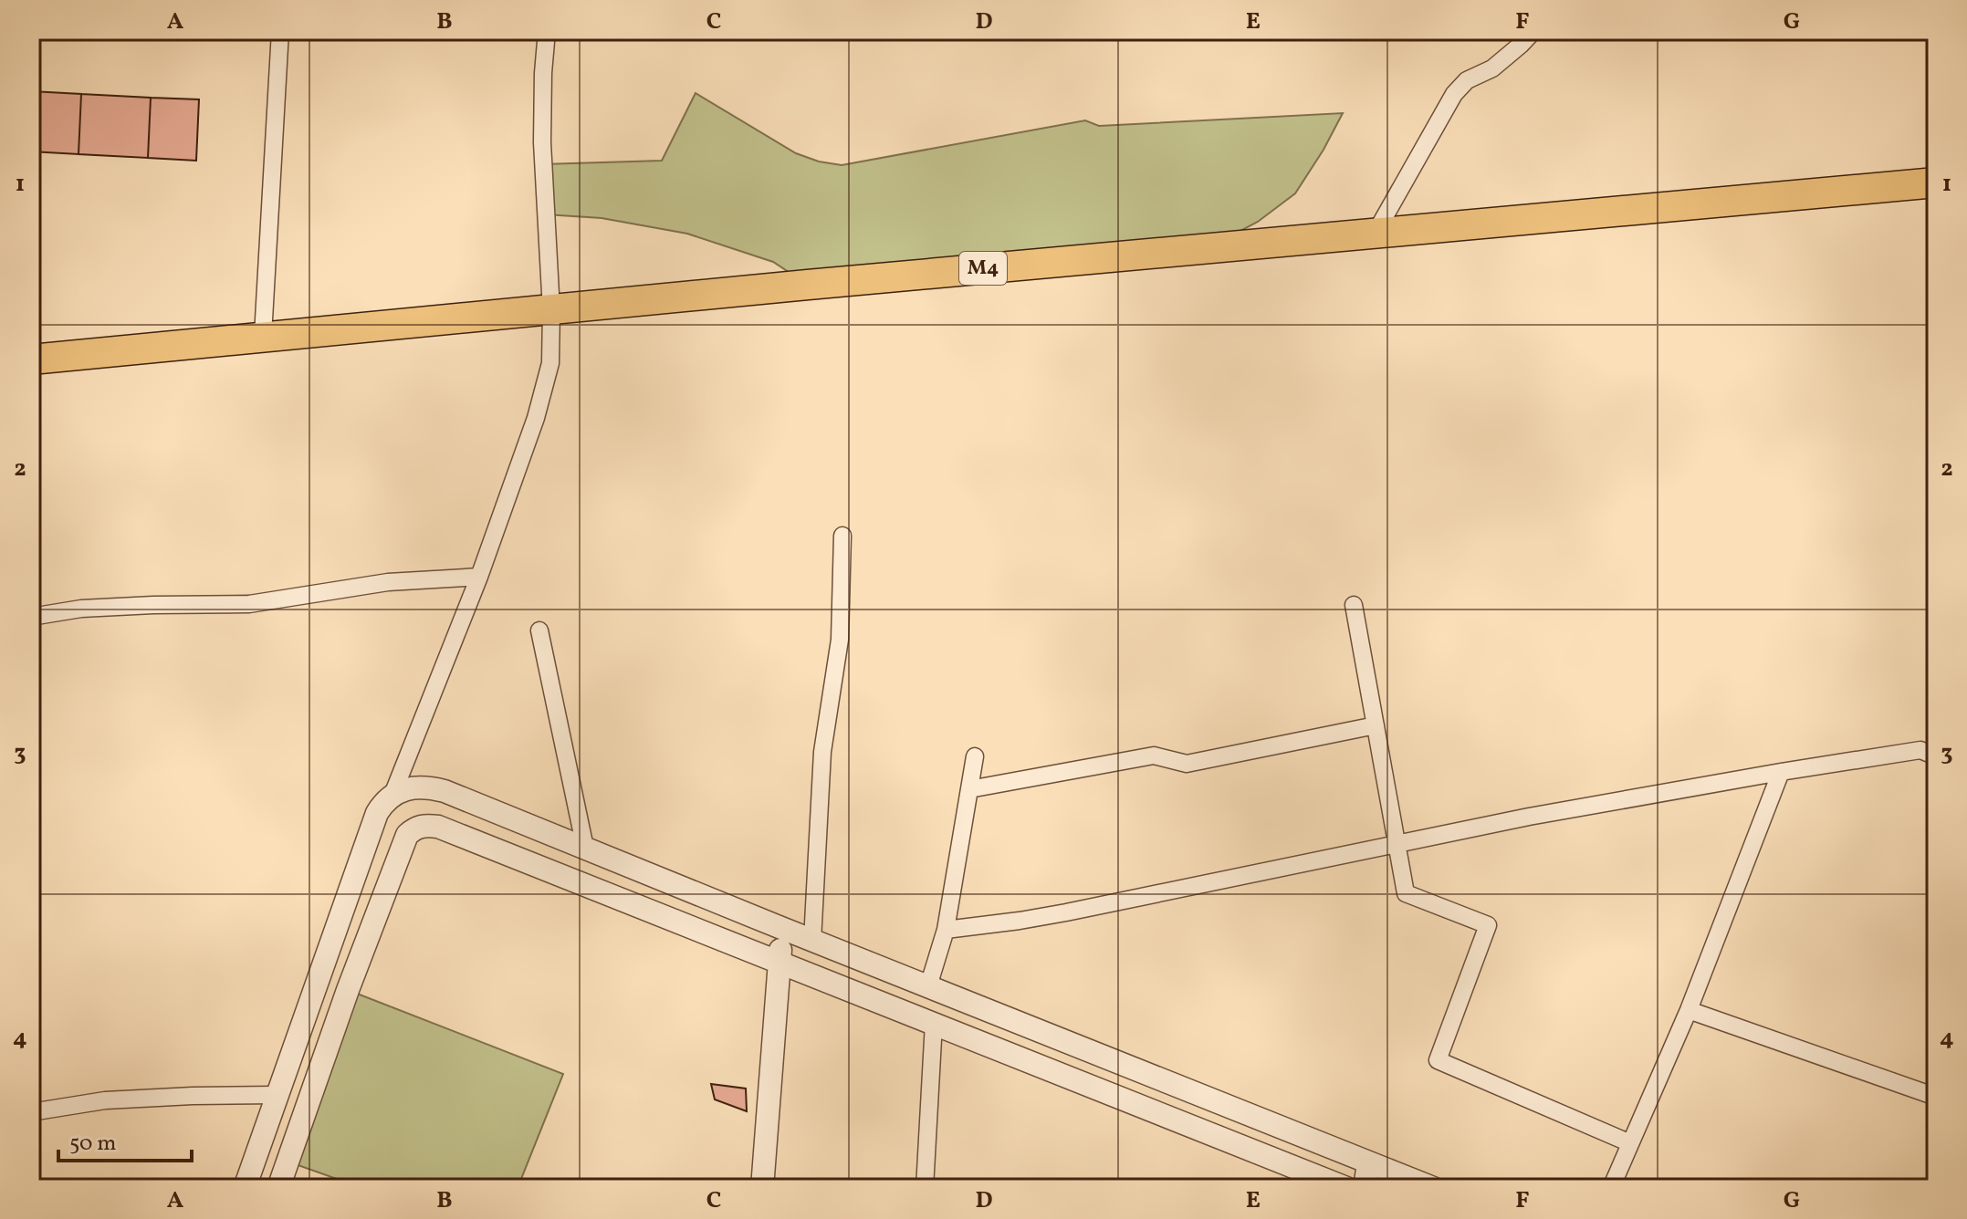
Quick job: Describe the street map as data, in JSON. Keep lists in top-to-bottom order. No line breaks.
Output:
{"streets":{"highway":["M4"]},"scale_bar":"50 m","grid":{"columns":["A","B","C","D","E","F","G"],"rows":["1","2","3","4"]}}
